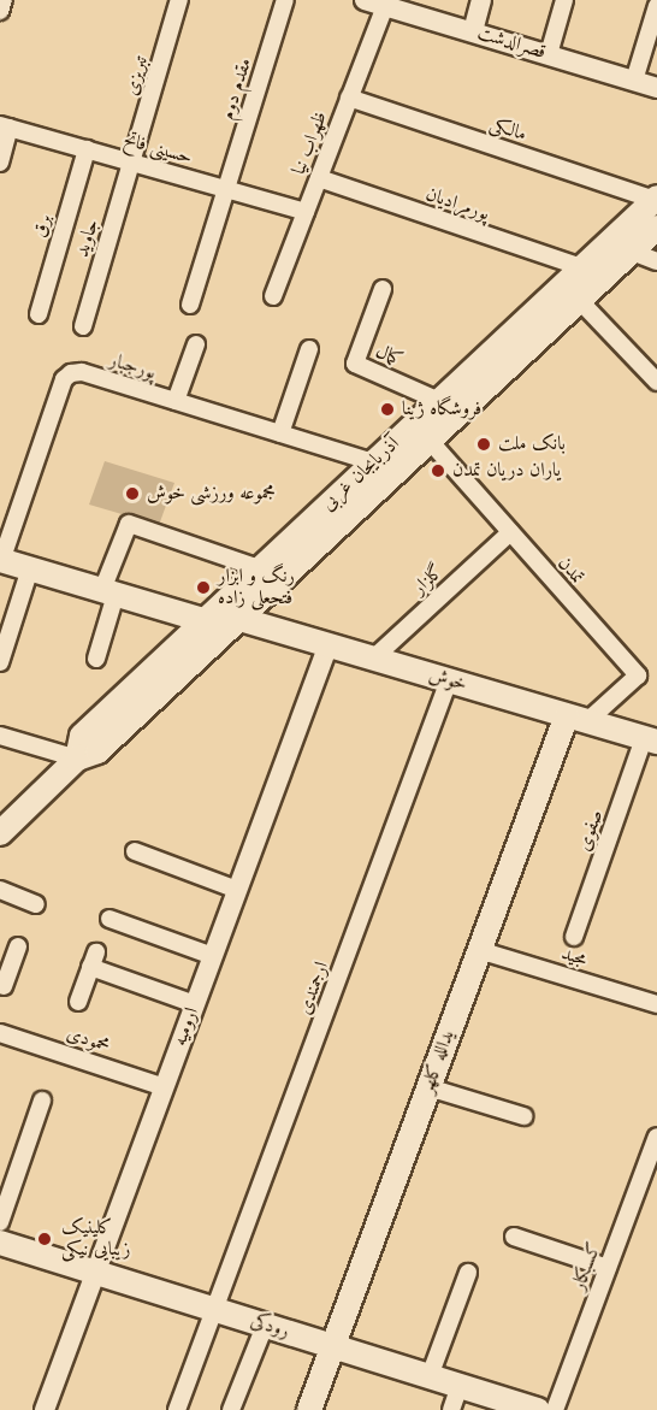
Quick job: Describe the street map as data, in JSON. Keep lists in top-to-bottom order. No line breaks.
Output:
{"streets":{"main road":["آذربایجان غربی","خوش","یدالله کلهر","رودکی"],"street":["قصرالدشت","تبریزی","مقدم دوم","مالکی","ظهراب نیا","حسینی فاتح","پورمرادیان","برق","جاوید","کمال","پورجبار","تمدن","گلزار","صفوی","مجید","ارجمندی","ارومیه","محمودی","کسبکار"]},"crossings":[["قصرالدشت","ظهراب نیا"],["تبریزی","حسینی فاتح"],["تبریزی","جاوید"],["مقدم دوم","حسینی فاتح"],["مالکی","ظهراب نیا"],["مالکی","آذربایجان غربی"],["ظهراب نیا","حسینی فاتح"],["ظهراب نیا","پورمرادیان"],["حسینی فاتح","برق"],["حسینی فاتح","جاوید"],["پورمرادیان","آذربایجان غربی"],["کمال","آذربایجان غربی"],["پورجبار","آذربایجان غربی"],["آذربایجان غربی","تمدن"],["آذربایجان غربی","خوش"],["تمدن","گلزار"],["تمدن","خوش"],["تمدن","یدالله کلهر"],["گلزار","خوش"],["خوش","صفوی"],["خوش","ارجمندی"],["خوش","ارومیه"],["خوش","یدالله کلهر"],["مجید","یدالله کلهر"],["ارجمندی","رودکی"],["ارومیه","محمودی"],["ارومیه","رودکی"],["یدالله کلهر","رودکی"]],"places":["فروشگاه ژینا","بانک ملت","یاران دریان تمدن","مجموعه ورزشی خوش","رنگ و ابزار فتحعلی زاده","کلینیک زیبایی نیکی"]}
